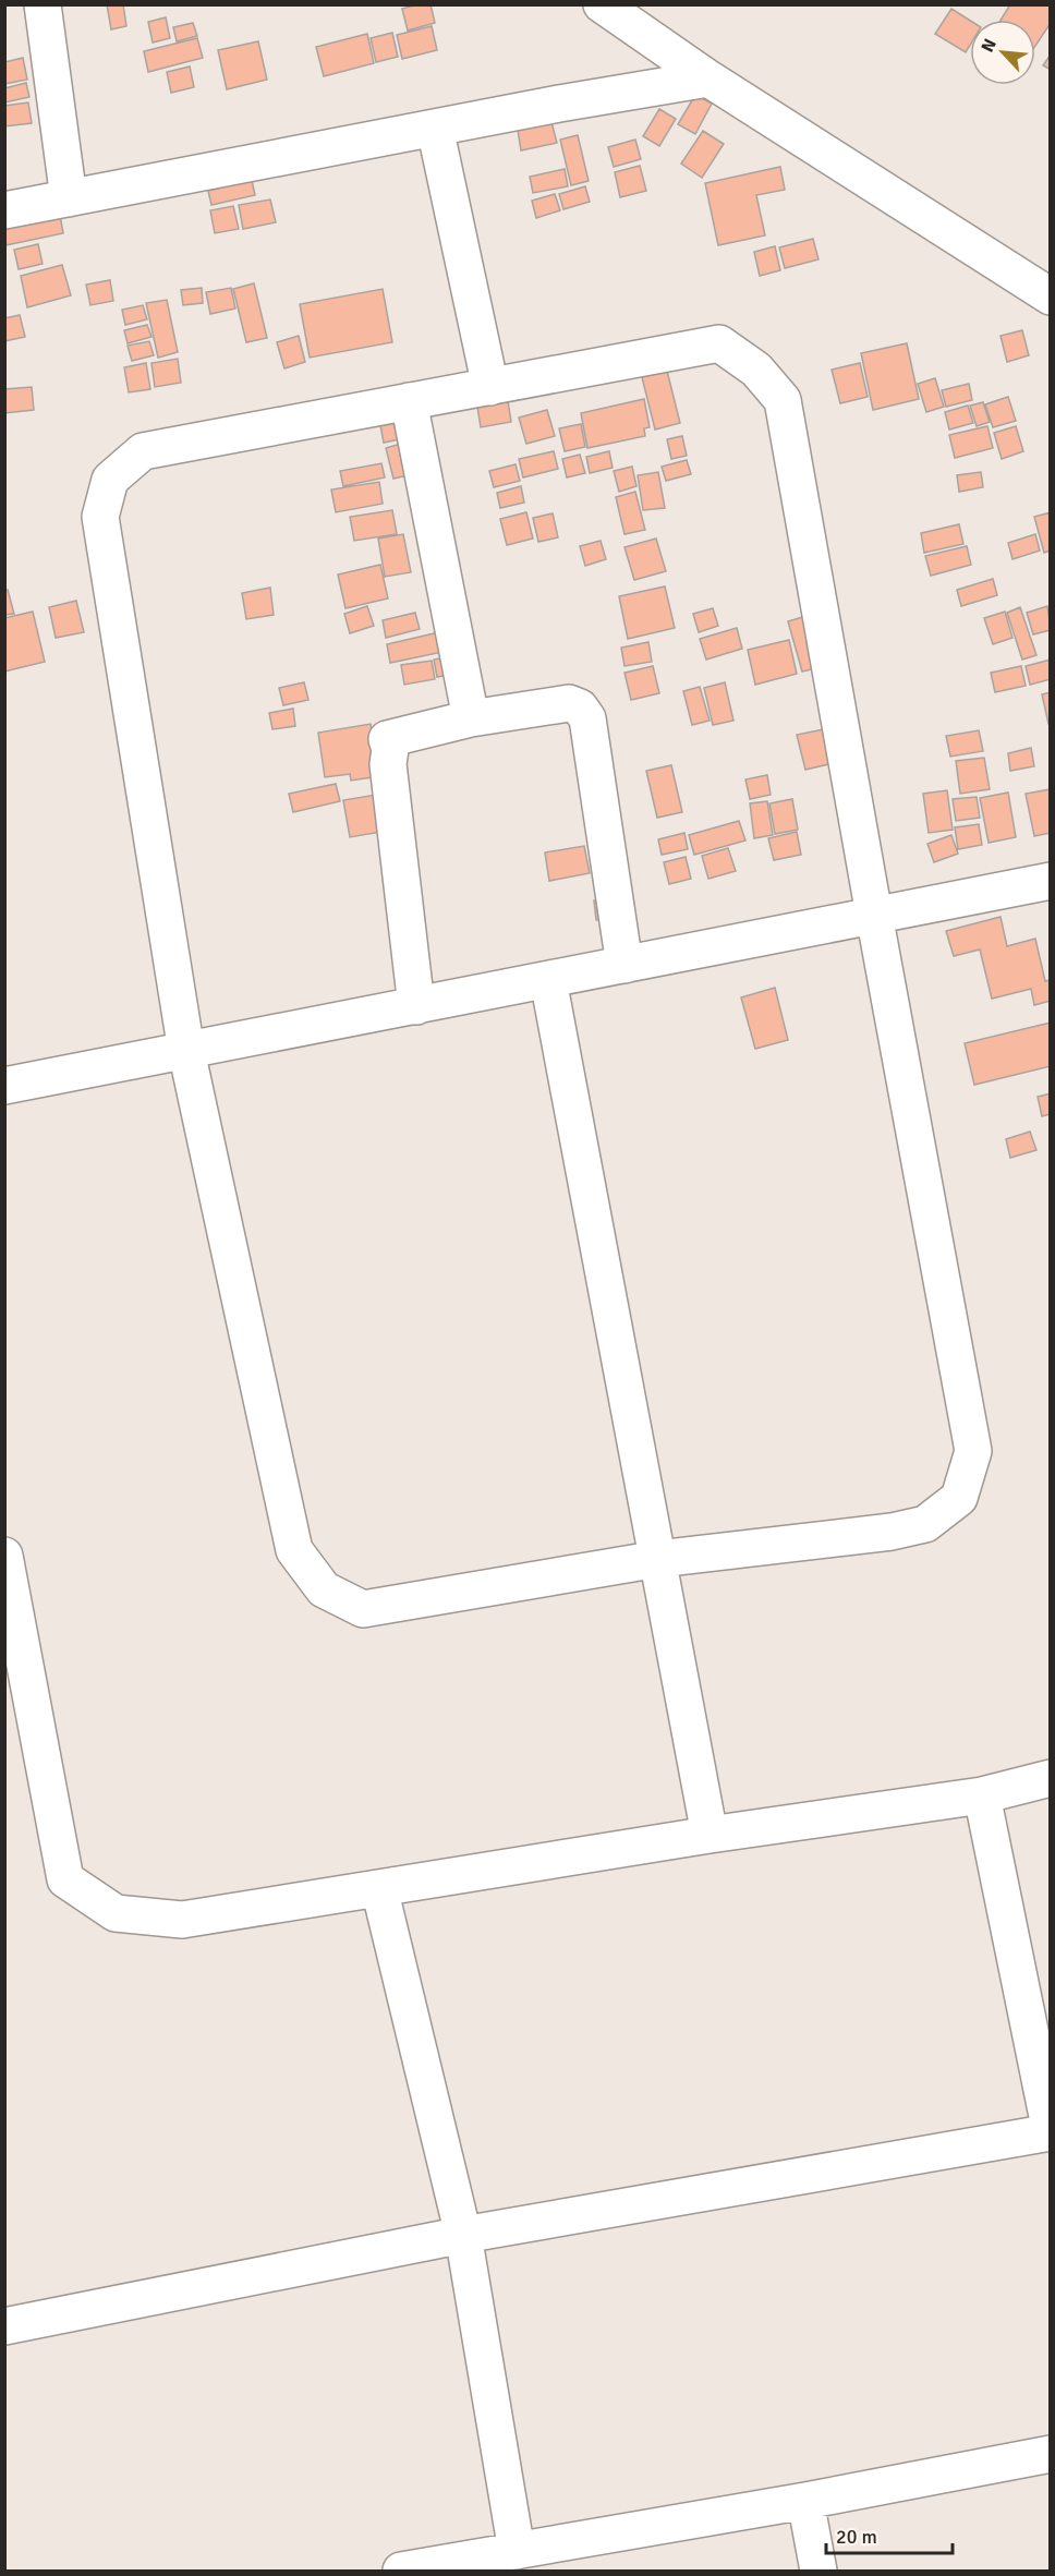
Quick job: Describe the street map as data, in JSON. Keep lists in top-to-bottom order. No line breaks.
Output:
{"scale_bar":"20 m","north":"top left"}
